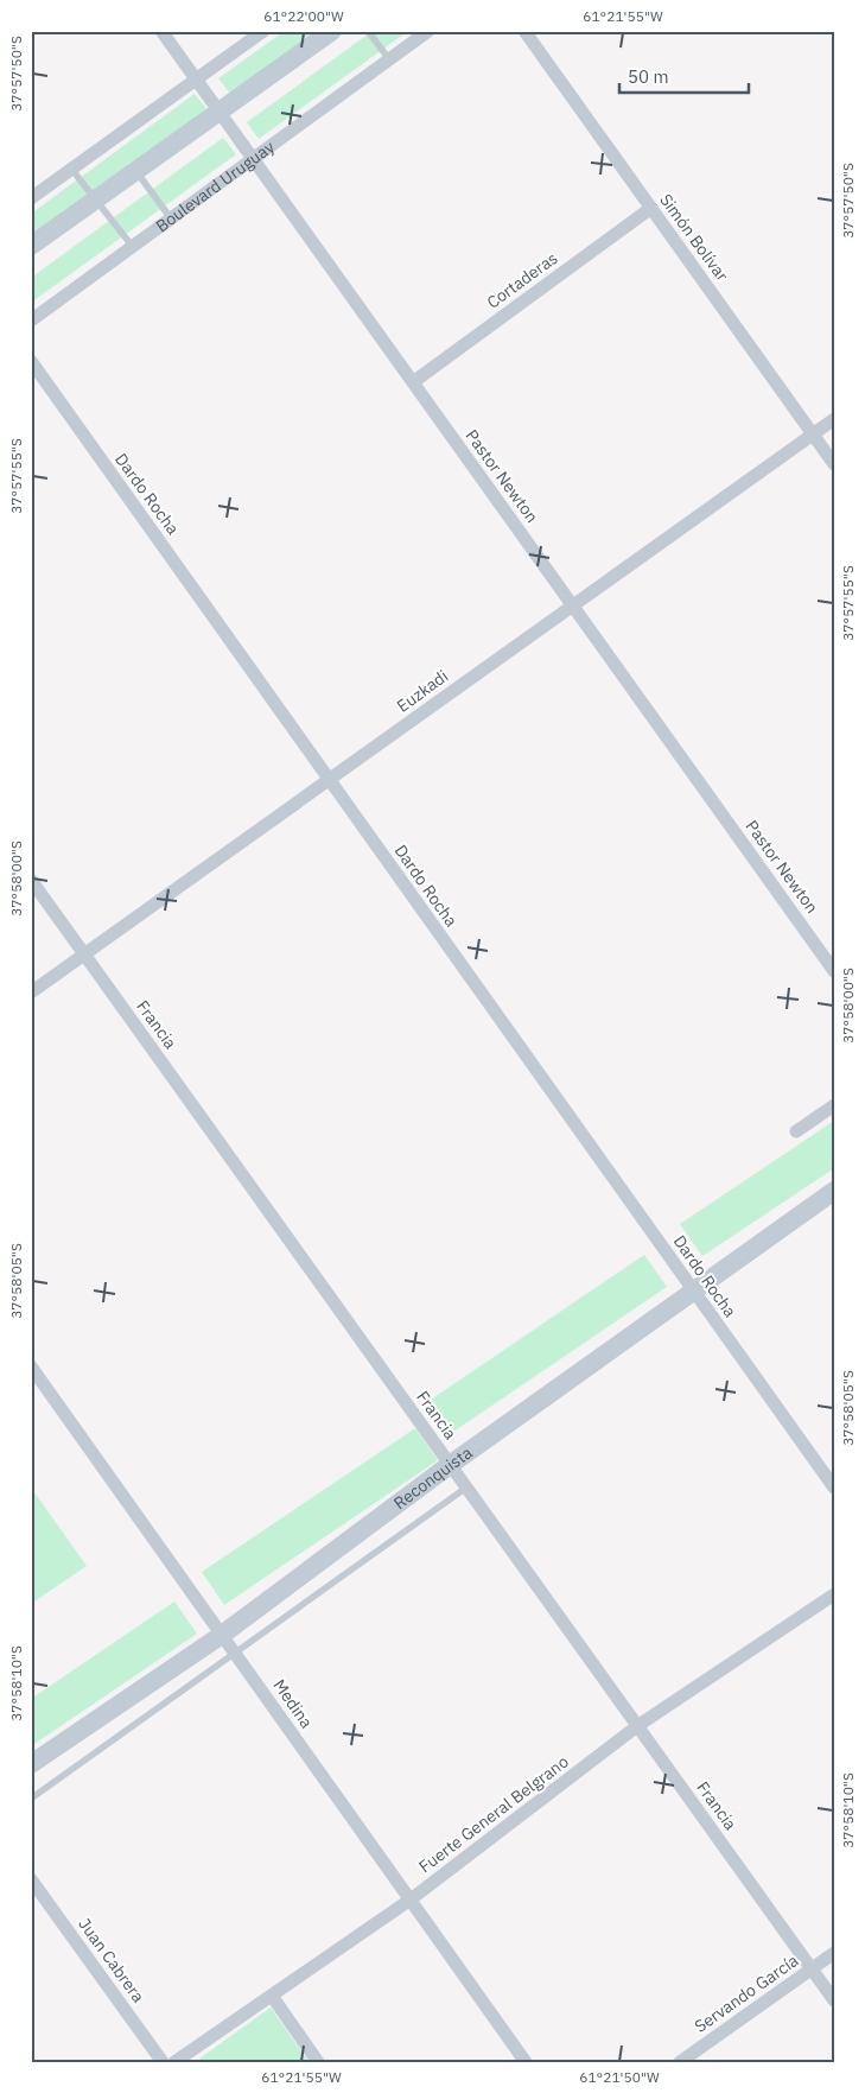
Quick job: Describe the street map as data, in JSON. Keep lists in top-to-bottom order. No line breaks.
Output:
{"streets":{"street":["Boulevard Uruguay","Simón Bolívar","Cortaderas","Pastor Newton","Dardo Rocha","Euzkadi","Francia","Reconquista","Medina","Fuerte General Belgrano","Juan Cabrera","Servando García"]},"crossings":[["Boulevard Uruguay","Pastor Newton"],["Simón Bolívar","Cortaderas"],["Simón Bolívar","Euzkadi"],["Cortaderas","Pastor Newton"],["Pastor Newton","Euzkadi"],["Dardo Rocha","Euzkadi"],["Dardo Rocha","Reconquista"],["Euzkadi","Francia"],["Francia","Reconquista"],["Francia","Fuerte General Belgrano"],["Francia","Servando García"],["Reconquista","Medina"],["Medina","Fuerte General Belgrano"]],"scale_bar":"50 m","coordinates":["61°22'00\"W","61°21'55\"W","37°57'50\"S","37°57'55\"S","37°58'00\"S","37°58'05\"S","37°58'10\"S","61°21'50\"W"]}
